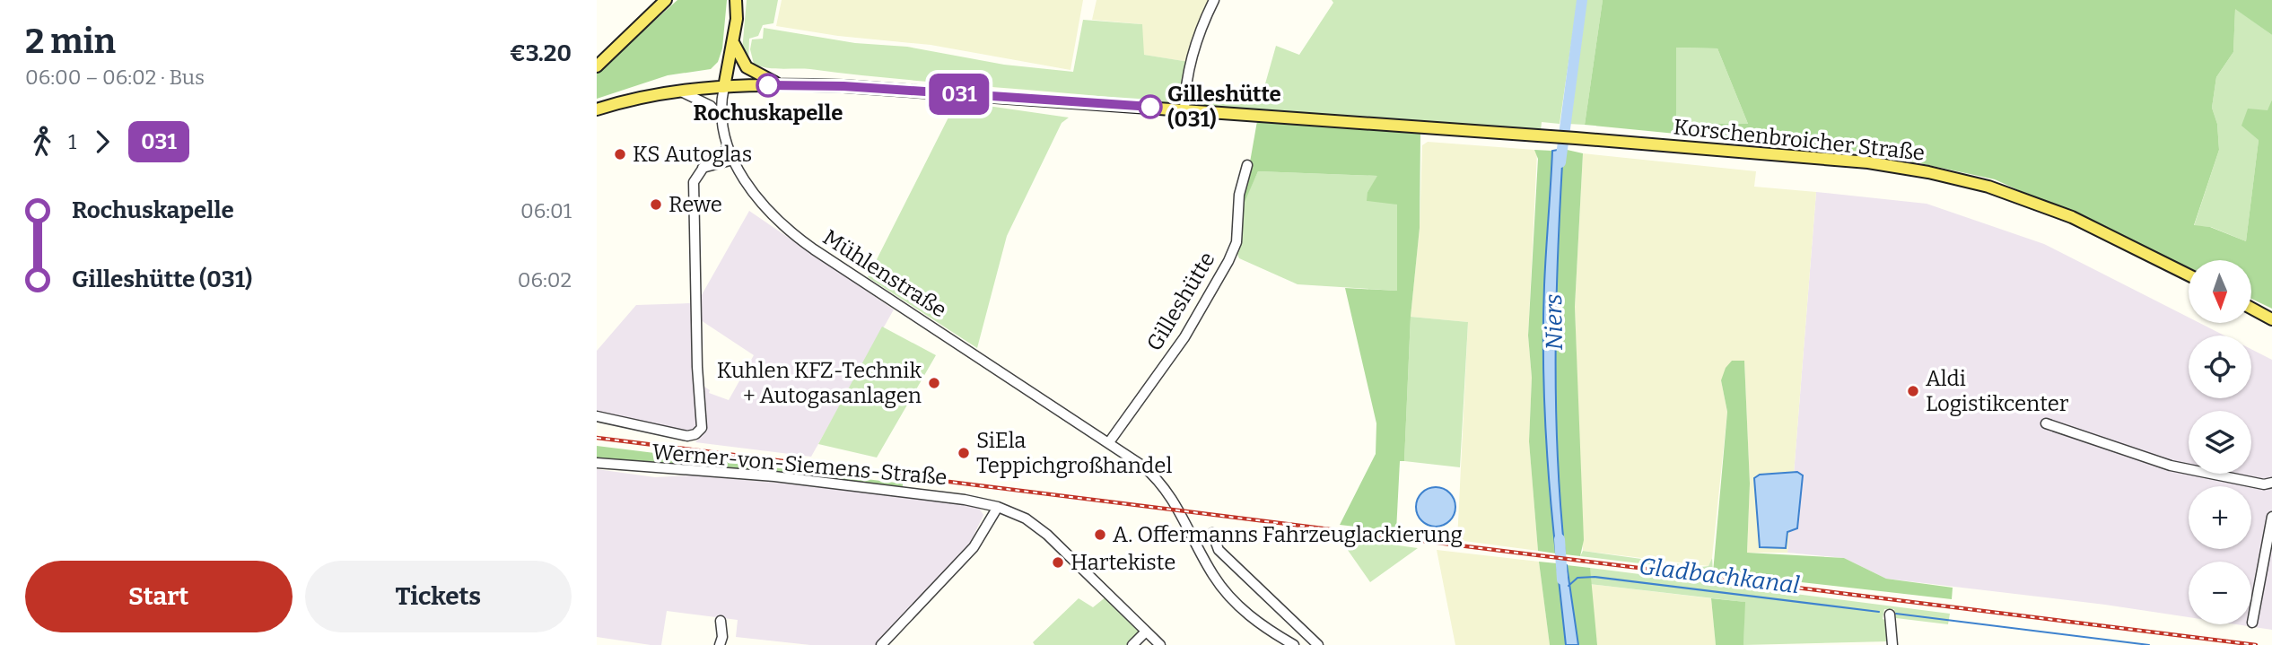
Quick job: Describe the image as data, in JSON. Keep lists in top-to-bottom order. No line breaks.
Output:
{"streets":{"main road":["Korschenbroicher Straße","Mühlenstraße"],"street":["Gilleshütte","Werner-von-Siemens-Straße"]},"crossings":[["Korschenbroicher Straße","Mühlenstraße"],["Mühlenstraße","Gilleshütte"]],"water":["Niers","Gladbachkanal"],"places":["Rochuskapelle","Gilleshütte (031)","KS Autoglas","Rewe","Kuhlen KFZ-Technik + Autogasanlagen","Aldi Logistikcenter","SiEla Teppichgroßhandel","A. Offermanns Fahrzeuglackierung","Hartekiste"],"lines":["bus line 031"],"north":"bottom","page":{"heading":["2 min","06:00 – 06:02 · Bus","€3.20"],"on_map":"031","legs":["1","031"],"list":[{"name":"Rochuskapelle","value":"06:01"},{"name":"Gilleshütte (031)","value":"06:02"}],"map_buttons":["+","−"],"buttons":["Start","Tickets"]}}
